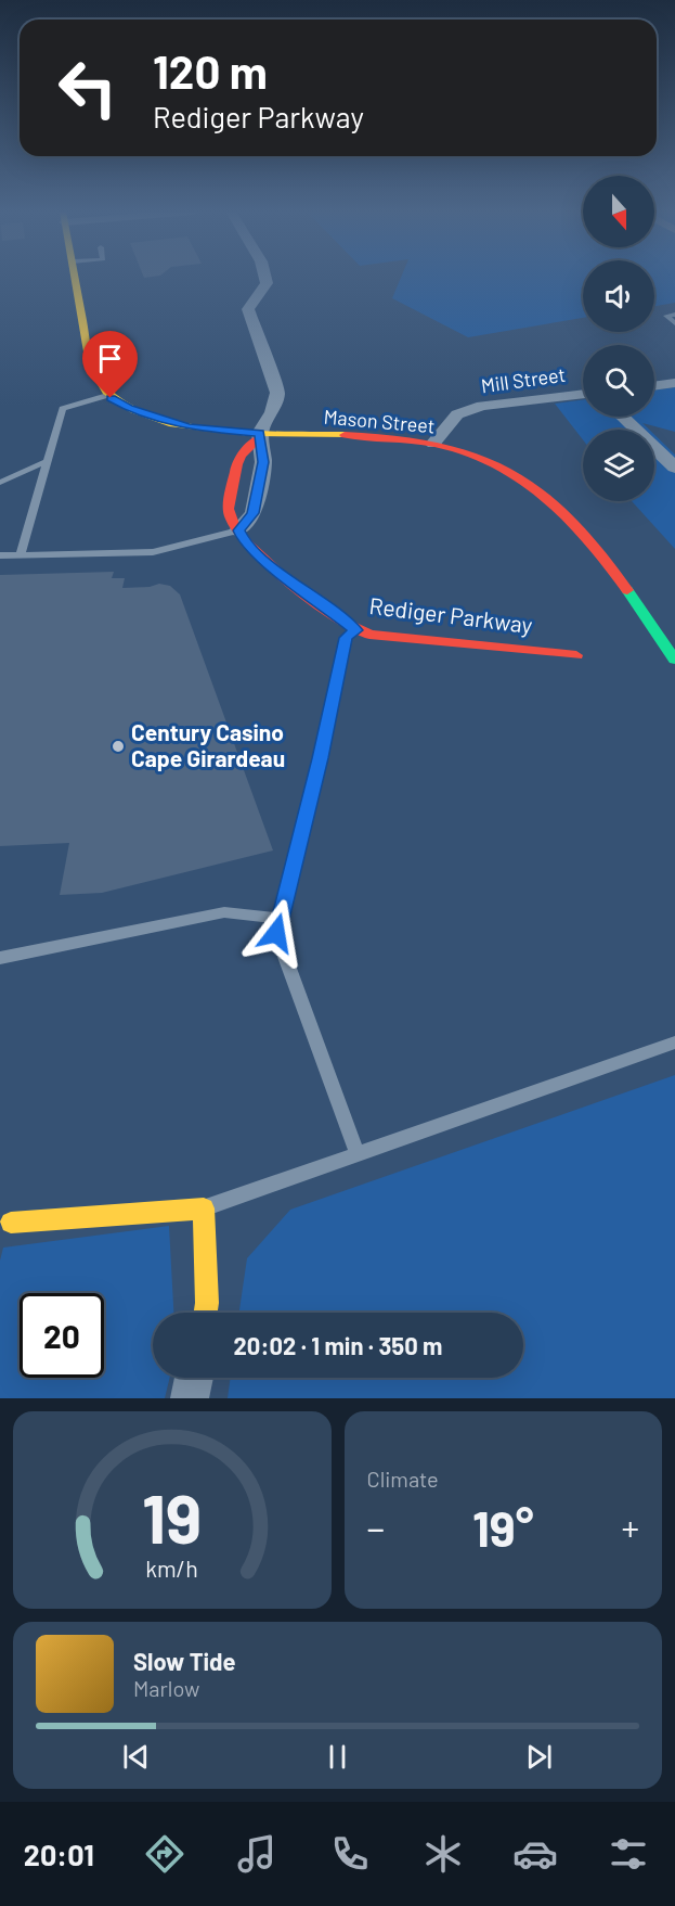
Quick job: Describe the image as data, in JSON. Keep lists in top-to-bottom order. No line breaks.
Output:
{"streets":{"main road":["Mason Street","Rediger Parkway"],"street":["Mill Street"]},"crossings":[["Mill Street","Mason Street"]],"places":["Century Casino Cape Girardeau"],"north":"bottom","page":{"turn":["120 m","Rediger Parkway"],"limit":"20","trip":"20:02 · 1 min · 350 m","tile":"Climate","heat":["−","19°","+"],"song":["Slow Tide","Marlow"],"tabs":"20:01","gauge":["19","km/h"]}}
